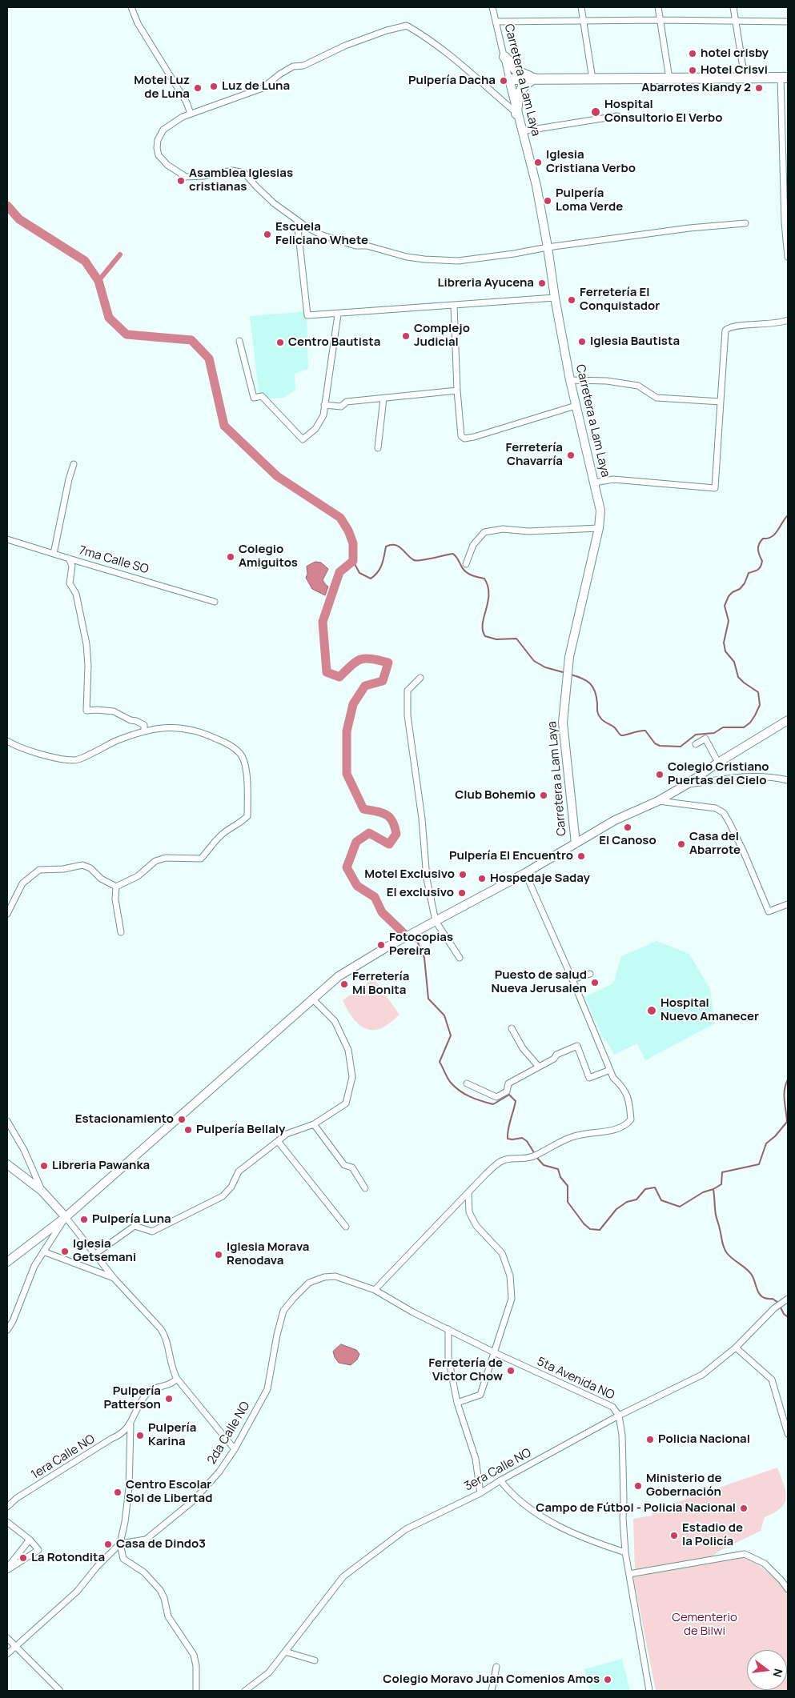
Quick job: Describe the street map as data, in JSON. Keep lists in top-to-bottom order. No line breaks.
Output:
{"streets":{"main road":["Carretera a Lam Laya"],"street":["7ma Calle SO","5ta Avenida NO","2da Calle NO","1era Calle NO","3era Calle NO"]},"crossings":[["5ta Avenida NO","2da Calle NO"],["5ta Avenida NO","3era Calle NO"]],"parks":["Cementerio de Bilwi"],"places":["hotel crisby","Hotel Crisvi","Pulpería Dacha","Luz de Luna","Motel Luz de Luna","Abarrotes Kiandy 2","Hospital Consultorio El Verbo","Iglesia Cristiana Verbo","Asamblea Iglesias cristianas","Pulpería Loma Verde","Escuela Feliciano Whete","Libreria Ayucena","Ferretería El Conquistador","Complejo Judicial","Iglesia Bautista","Centro Bautista","Ferretería Chavarría","Colegio Amiguitos","Colegio Cristiano Puertas del Cielo","Club Bohemio","El Canoso","Casa del Abarrote","Pulpería El Encuentro","Motel Exclusivo","Hospedaje Saday","El exclusivo","Fotocopias Pereira","Puesto de salud Nueva Jerusalen","Ferretería Mi Bonita","Hospital Nuevo Amanecer","Estacionamiento","Pulpería Bellaly","Libreria Pawanka","Pulpería Luna","Iglesia Getsemani","Iglesia Morava Renodava","Ferretería de Victor Chow","Pulpería Patterson","Pulpería Karina","Policia Nacional","Ministerio de Gobernación","Centro Escolar Sol de Libertad","Campo de Fútbol - Policia Nacional","Estadio de la Policía","Casa de Dindo3","La Rotondita","Colegio Moravo Juan Comenios Amos"],"north":"right"}
